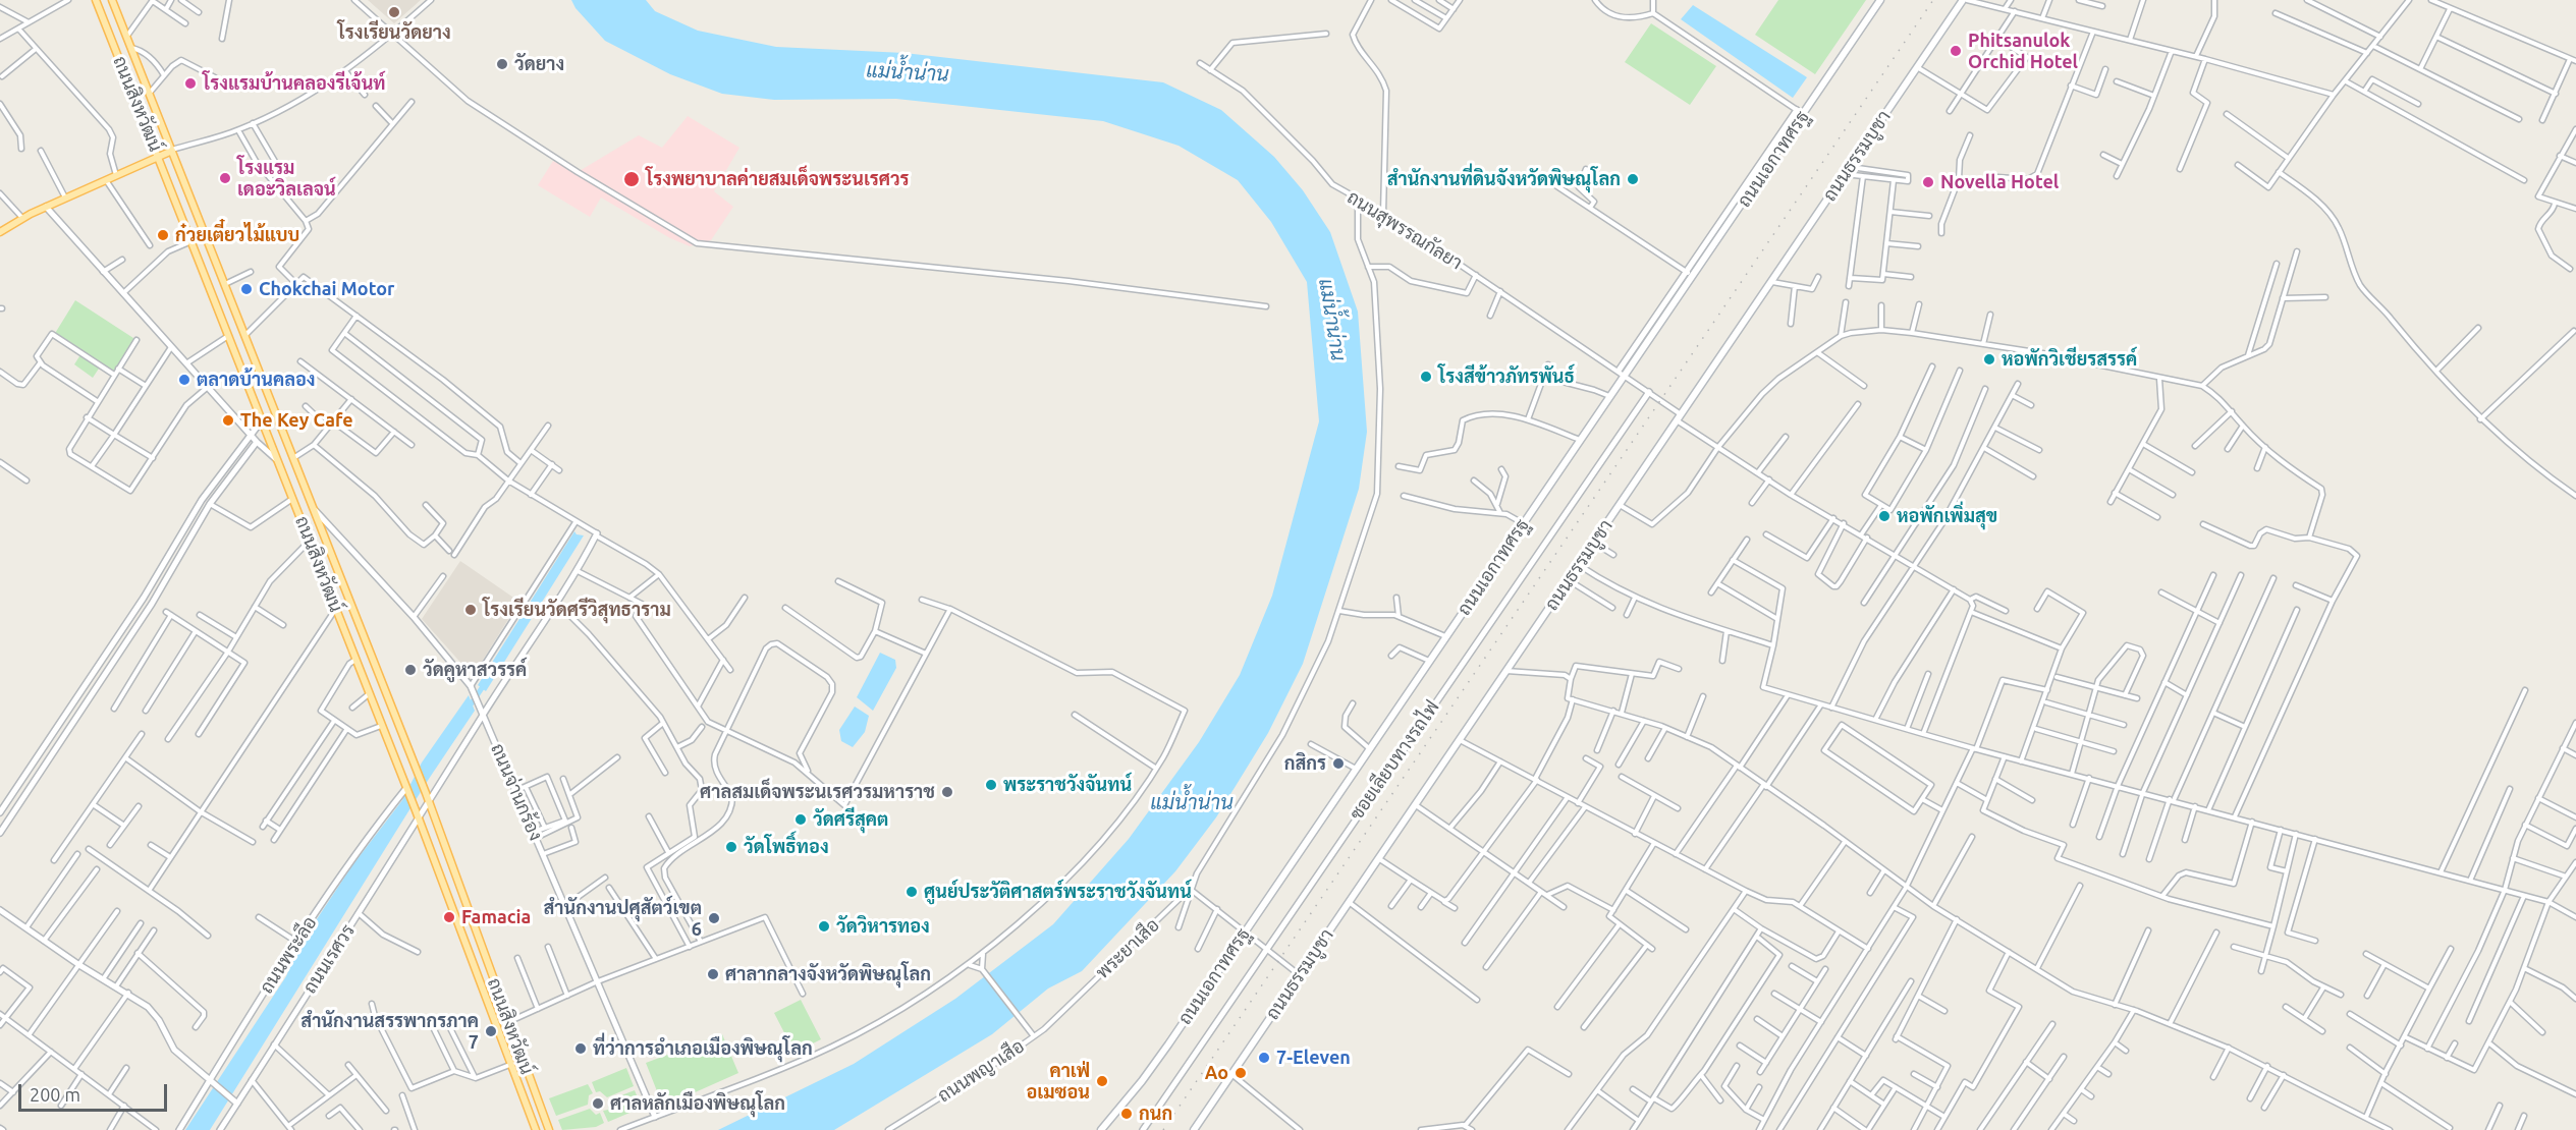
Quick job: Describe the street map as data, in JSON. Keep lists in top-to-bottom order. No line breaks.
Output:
{"streets":{"main road":["ถนนสิงหวัฒน์","ถนนธรรมบูชา","ถนนเอกาทศรฐ"],"street":["ถนนสุพรรณกัลยา","ซอยเลียบทางรถไฟ","ถนนจ่านกร้อง","พระยาเสือ","ถนนพระลือ","ถนนเรศวร","ถนนพญาเสือ"]},"crossings":[["ถนนสิงหวัฒน์","ถนนจ่านกร้อง"],["ถนนสิงหวัฒน์","ถนนพระลือ"],["ถนนสิงหวัฒน์","ถนนเรศวร"],["ถนนธรรมบูชา","ถนนสุพรรณกัลยา"],["ถนนเอกาทศรฐ","ถนนสุพรรณกัลยา"],["ถนนสุพรรณกัลยา","ซอยเลียบทางรถไฟ"],["ถนนจ่านกร้อง","ถนนเรศวร"],["พระยาเสือ","ถนนพญาเสือ"]],"water":["แม่น้ำน่าน"],"places":["โรงเรียนวัดยาง","Phitsanulok Orchid Hotel","วัดยาง","โรงแรมบ้านคลองรีเจ้นท์","โรงแรม เดอะวิลเลจน์","โรงพยาบาลค่ายสมเด็จพระนเรศวร","สำนักงานที่ดินจังหวัดพิษณุโลก","Novella Hotel","ก๋วยเตี๋ยวไม้แบบ","Chokchai Motor","หอพักวิเชียรสรรค์","โรงสีข้าวภัทรพันธ์","ตลาดบ้านคลอง","The Key Cafe","หอพักเพิ่มสุข","โรงเรียนวัดศรีวิสุทธาราม","วัดคูหาสวรรค์","กสิกร","พระราชวังจันทน์","ศาลสมเด็จพระนเรศวรมหาราช","วัดศรีสุคต","วัดโพธิ์ทอง","ศูนย์ประวัติศาสตร์พระราชวังจันทน์","Famacia","สำนักงานปศุสัตว์เขต 6","วัดวิหารทอง","ศาลากลางจังหวัดพิษณุโลก","สำนักงานสรรพากรภาค 7","ที่ว่าการอำเภอเมืองพิษณุโลก","7-Eleven","Ao","คาเฟ่ อเมซอน","ศาลหลักเมืองพิษณุโลก","กนก"],"scale_bar":"200 m"}
